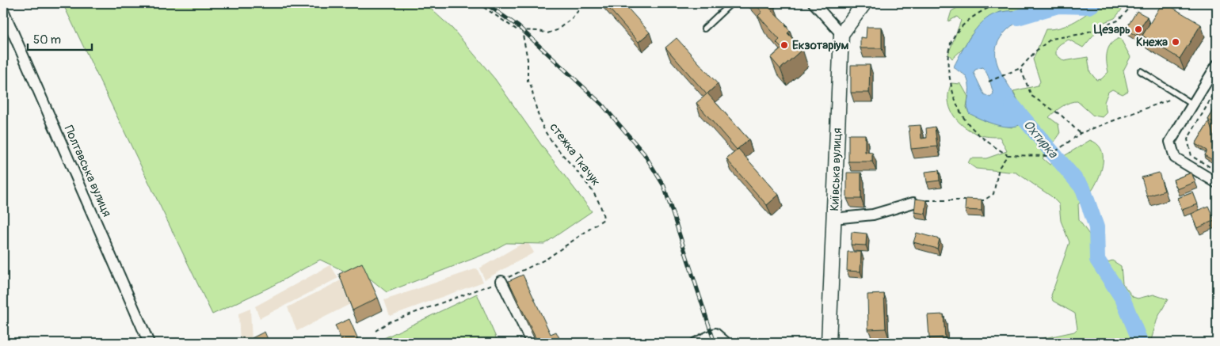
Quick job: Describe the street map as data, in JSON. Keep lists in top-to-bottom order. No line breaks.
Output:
{"streets":{"main road":["Київська вулиця"],"street":["Полтавська вулиця"],"path":["стежка Ткачук"]},"water":["Охтирка"],"places":["Цезарь","Кнежа","Екзотаріум"],"scale_bar":"50 m"}
